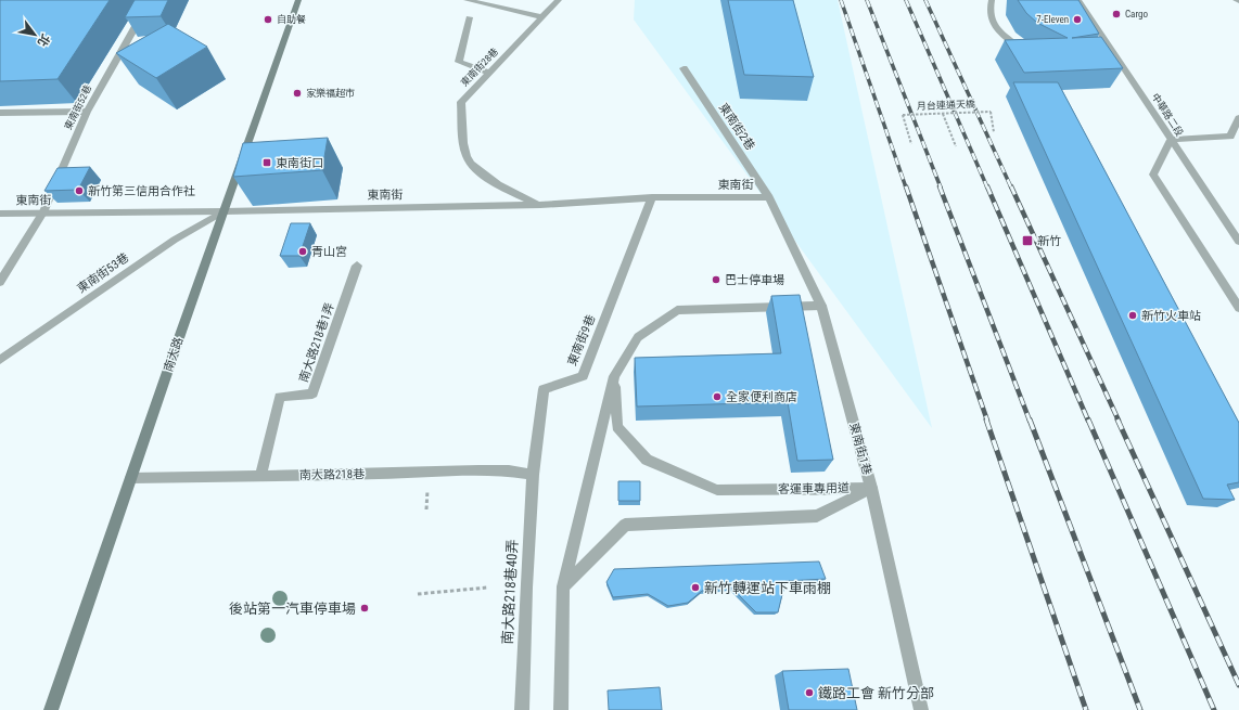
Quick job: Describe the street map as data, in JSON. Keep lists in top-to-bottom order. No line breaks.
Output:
{"streets":{"main road":["南大路"],"street":["東南街28巷","東南街52巷","中華路二段","東南街2巷","東南街","東南街53巷","東南街9巷","南大路218巷1弄","東南街1巷","南大路218巷","客運車專用道","南大路218巷40弄"],"path":["月台連通天橋"]},"crossings":[["東南街28巷","東南街"],["東南街52巷","東南街"],["東南街2巷","東南街"],["東南街2巷","東南街1巷"],["東南街","東南街53巷"],["東南街","東南街9巷"],["東南街","南大路"],["東南街","東南街1巷"],["東南街53巷","南大路"],["東南街9巷","南大路218巷"],["東南街9巷","南大路218巷40弄"],["南大路218巷1弄","南大路218巷"],["南大路","南大路218巷"],["東南街1巷","客運車專用道"],["南大路218巷","南大路218巷40弄"]],"places":{"other":["Cargo","自助餐","7-Eleven","家樂福超市","新竹第三信用合作社","青山宮","巴士停車場","新竹火車站","全家便利商店","新竹轉運站下車雨棚","後站第一汽車停車場","鐵路工會 新竹分部"],"transit":["東南街口","新竹"]},"north":"bottom right"}
